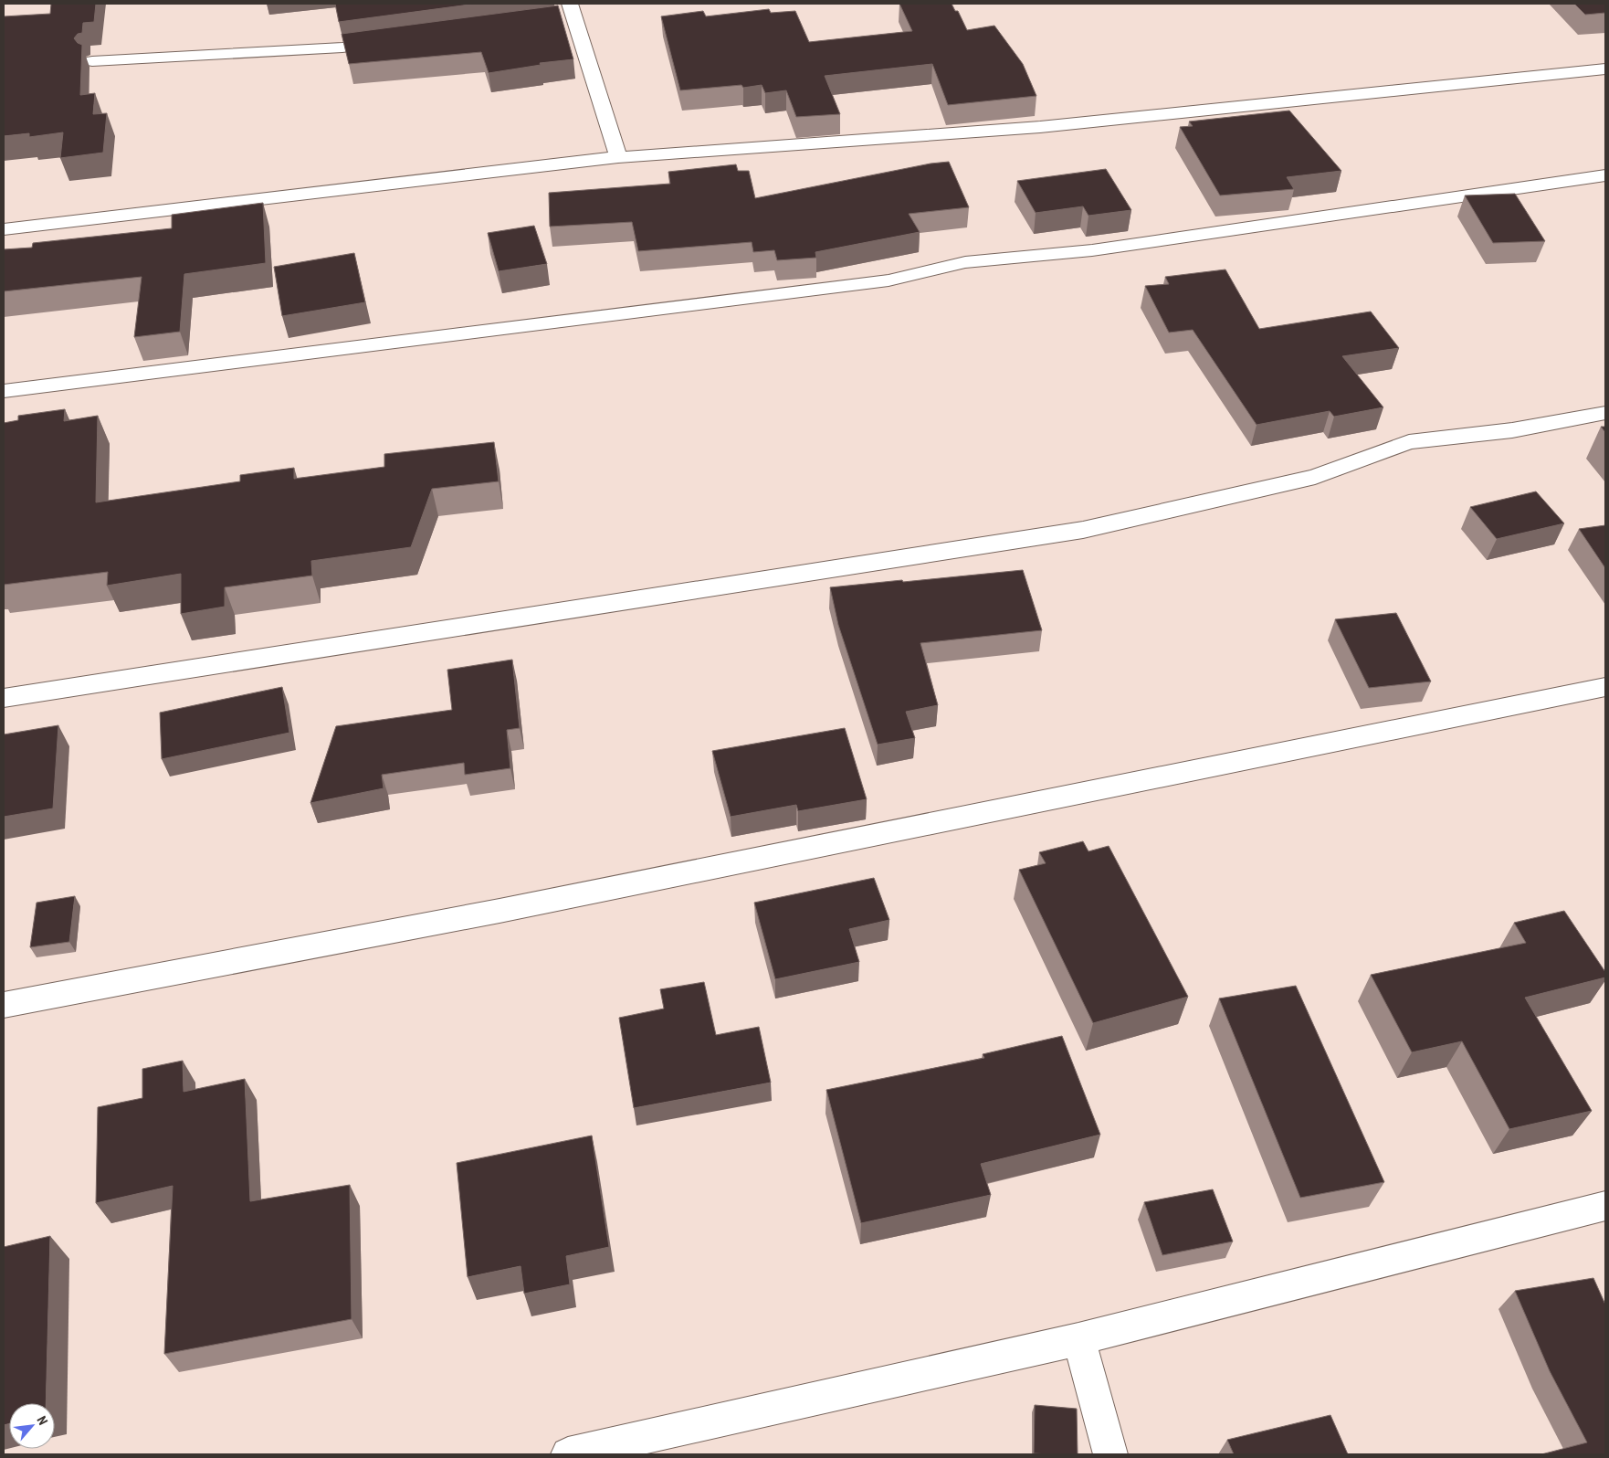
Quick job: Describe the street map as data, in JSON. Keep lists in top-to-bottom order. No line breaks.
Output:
{"north":"top right"}
